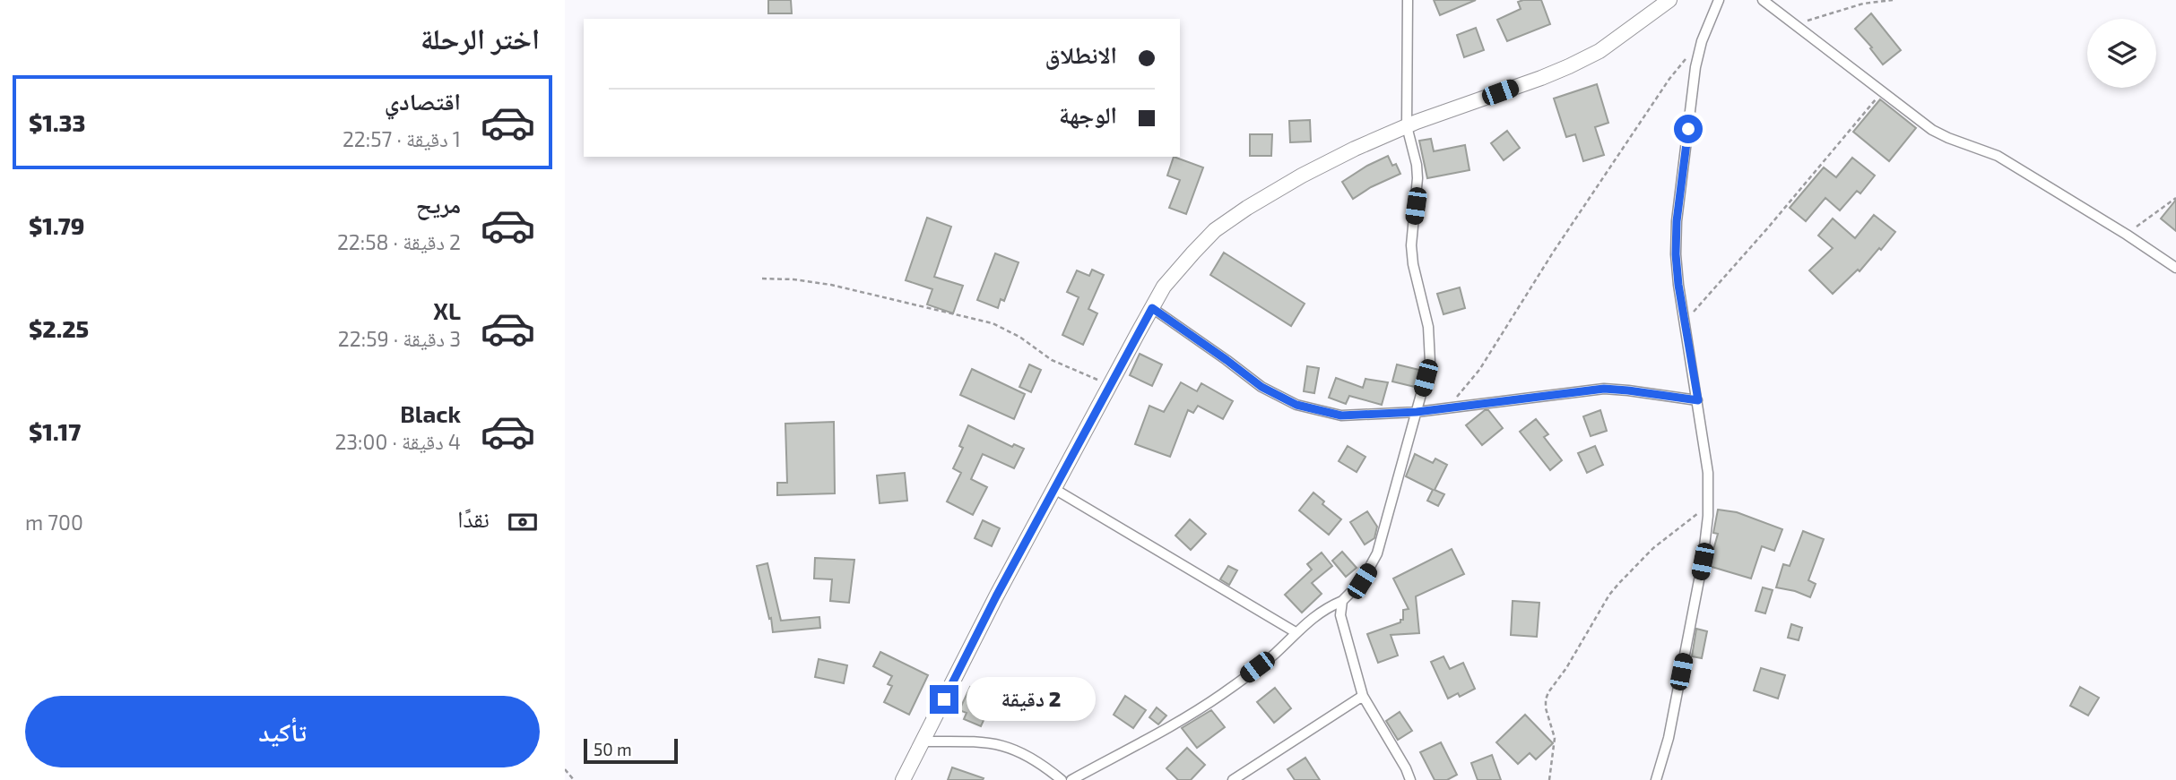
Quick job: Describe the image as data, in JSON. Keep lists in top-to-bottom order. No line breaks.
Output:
{"scale_bar":"50 m","page":{"heading":"اختر الرحلة","banner":["الانطلاق","الوجهة"],"list":[{"name":"اقتصادي","note":"1 دقيقة · 22:57","value":"$1.33"},{"name":"مريح","note":"2 دقيقة · 22:58","value":"$1.79"},{"name":"XL","note":"3 دقيقة · 22:59","value":"$2.25"},{"name":"Black","note":"4 دقيقة · 23:00","value":"$1.17"}],"pay":["نقدًا","700 m"],"bubble":"2 دقيقة","buttons":"تأكيد","scale":"50 m"}}
